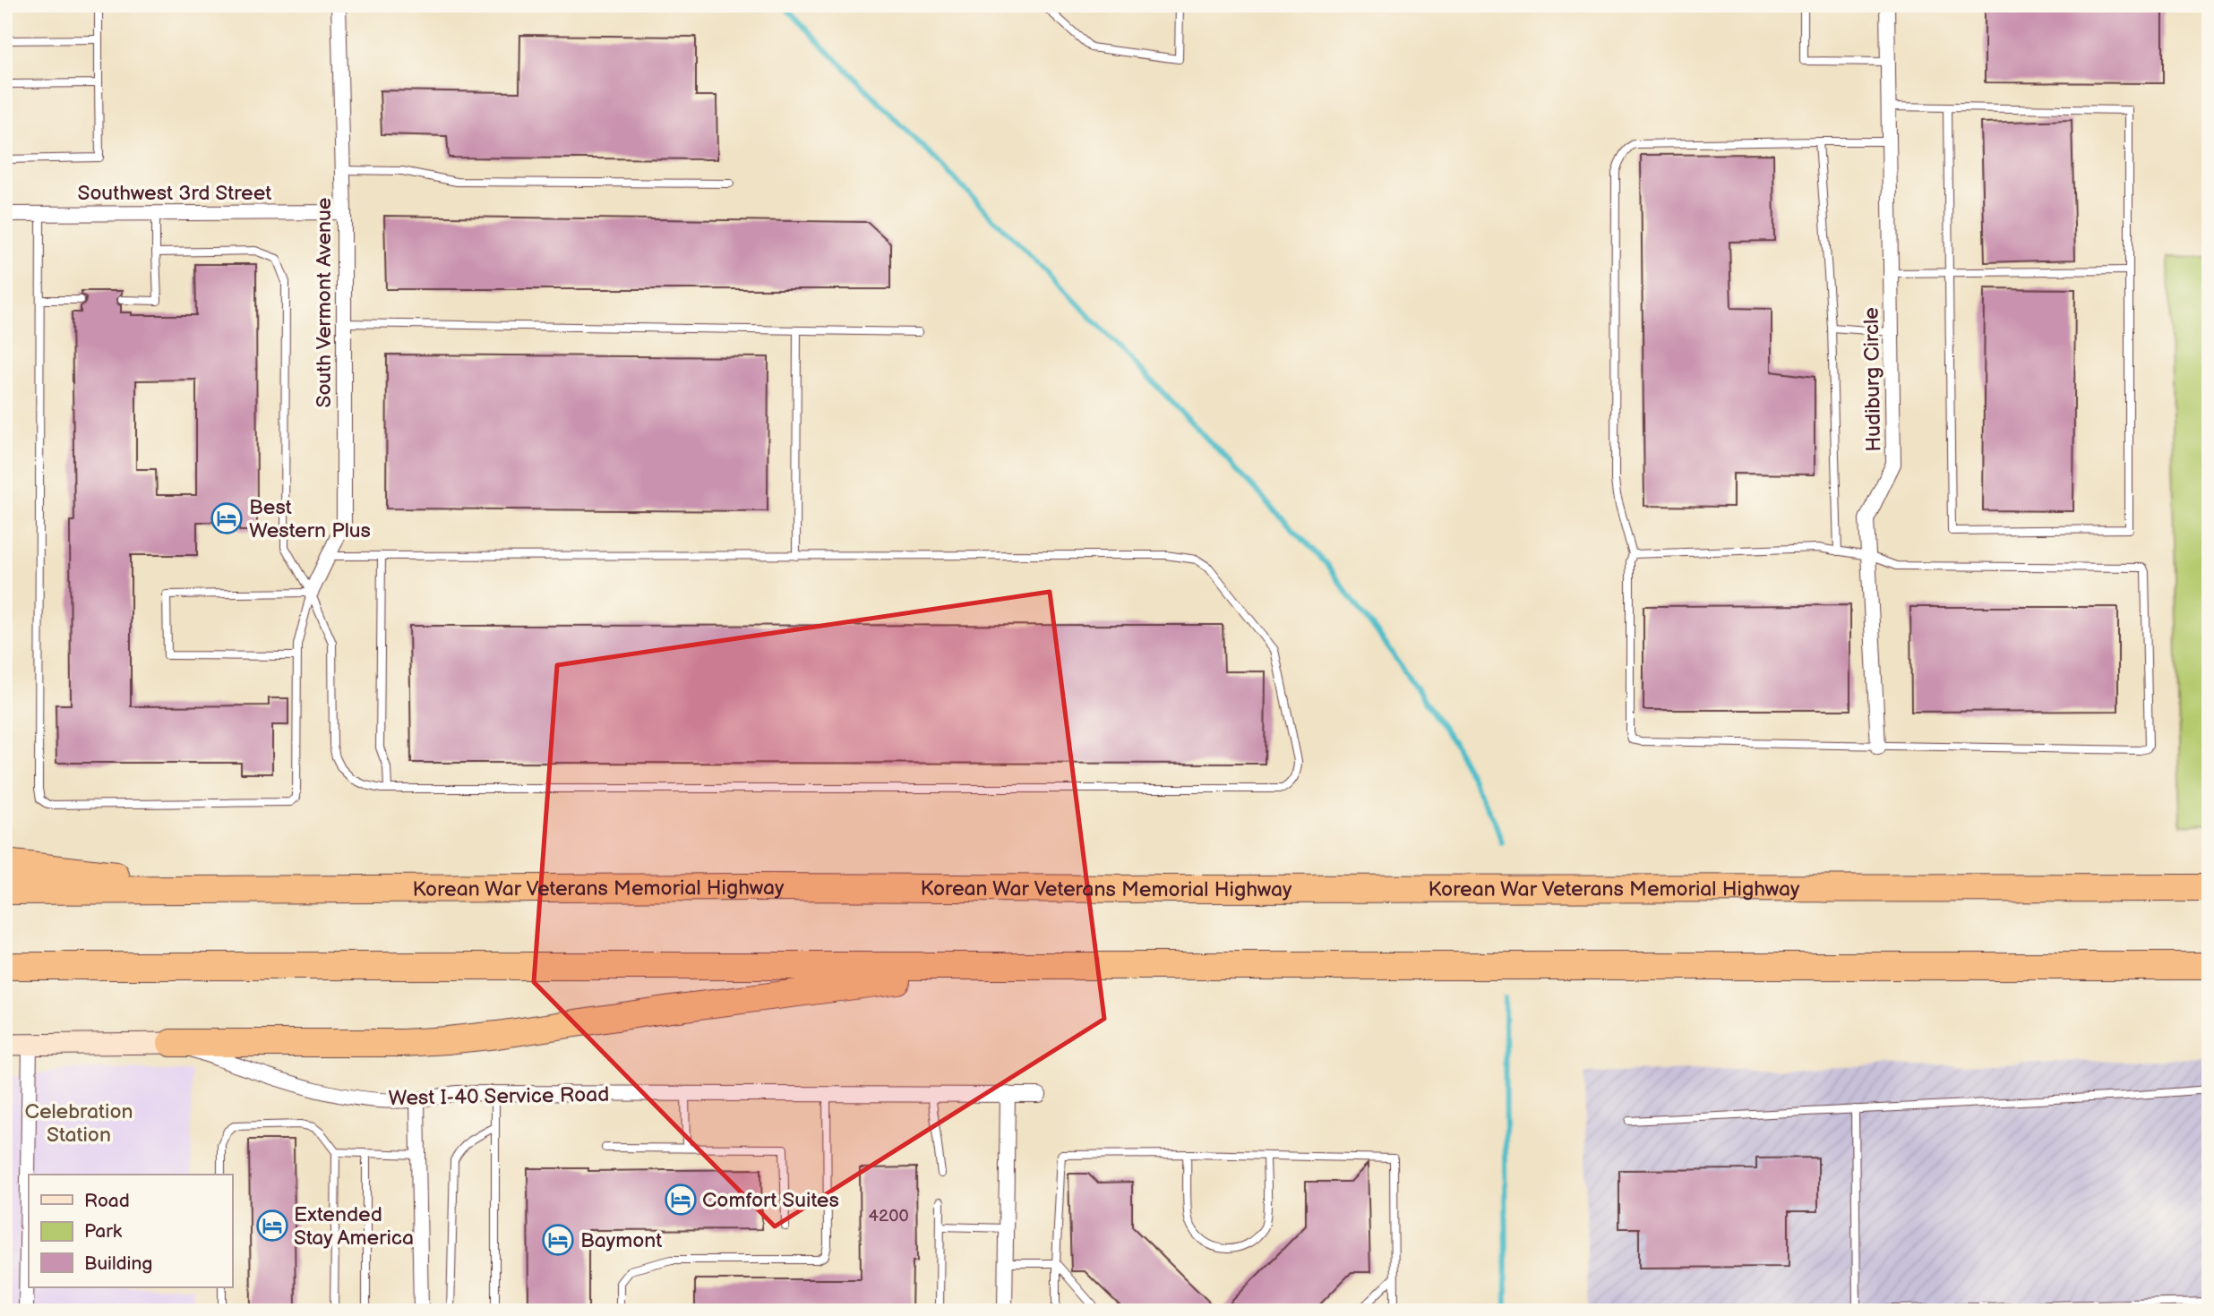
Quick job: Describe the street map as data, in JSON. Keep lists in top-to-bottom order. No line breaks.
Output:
{"streets":{"highway":["Korean War Veterans Memorial Highway"],"main road":["West I-40 Service Road"],"street":["Southwest 3rd Street","South Vermont Avenue","Hudiburg Circle"]},"crossings":[["Southwest 3rd Street","South Vermont Avenue"]],"parks":["Celebration Station"],"places":{"hotel":["Best Western Plus","Comfort Suites","Extended Stay America","Baymont"]},"house_numbers":["4200"],"legend":["Road","Park","Building"]}
